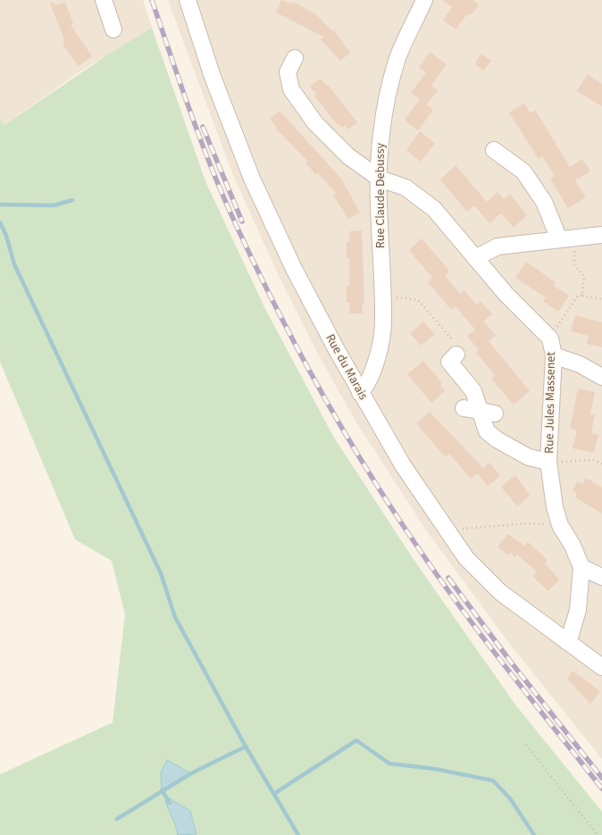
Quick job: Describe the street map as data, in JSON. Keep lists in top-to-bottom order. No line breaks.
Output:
{"streets":{"street":["Rue Claude Debussy","Rue du Marais","Rue Jules Massenet"]},"crossings":[["Rue Claude Debussy","Rue du Marais"],["Rue Claude Debussy","Rue Jules Massenet"],["Rue du Marais","Rue Jules Massenet"]]}
